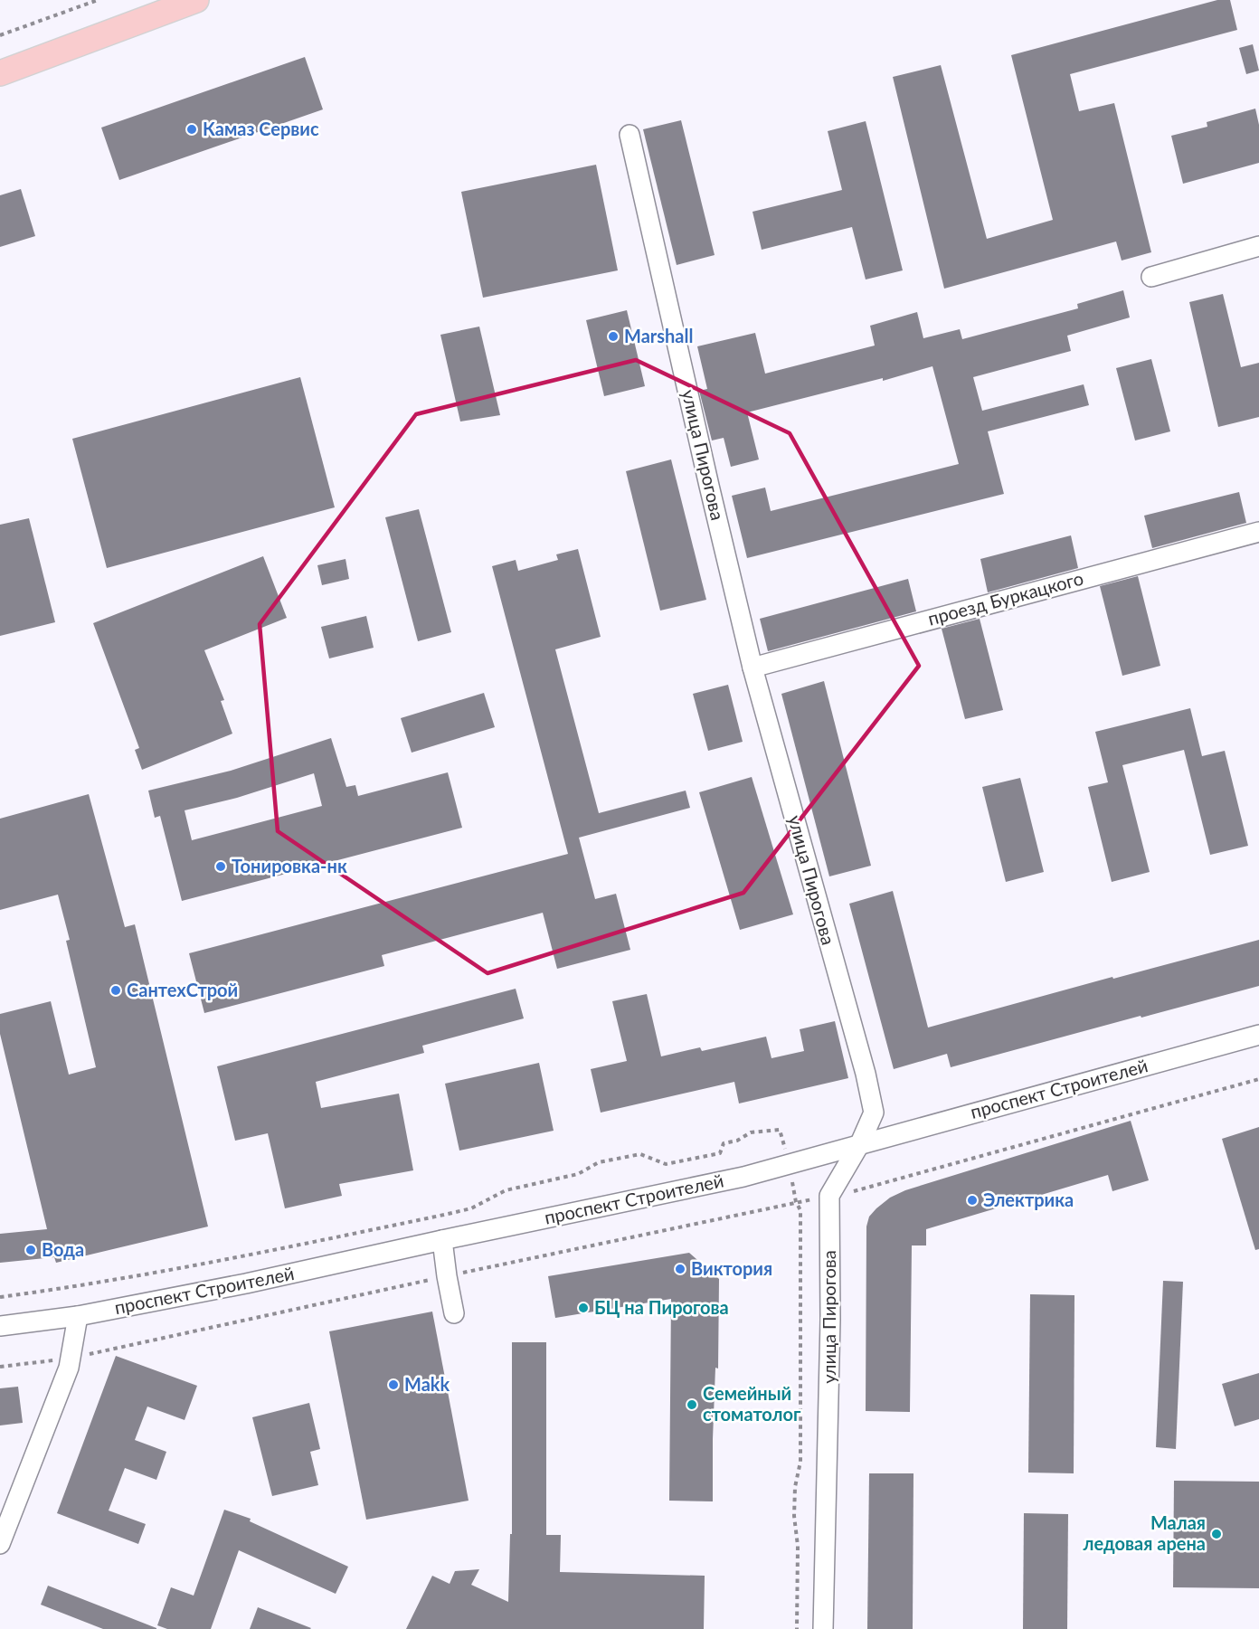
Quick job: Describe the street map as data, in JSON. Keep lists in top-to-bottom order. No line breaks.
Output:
{"streets":{"street":["улица Пирогова","проезд Буркацкого","проспект Строителей"]},"crossings":[["улица Пирогова","проезд Буркацкого"],["улица Пирогова","проспект Строителей"]],"places":["Камаз Сервис","Marshall","Тонировка-нк","СантехСтрой","Электрика","Вода","Виктория","БЦ на Пирогова","Makk","Семейный стоматолог","Малая ледовая арена"]}
